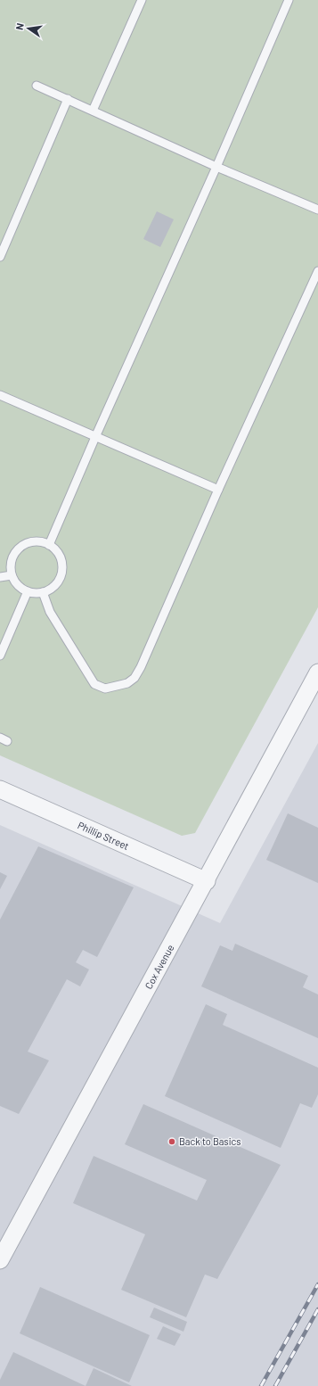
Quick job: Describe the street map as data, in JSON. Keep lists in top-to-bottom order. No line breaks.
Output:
{"streets":{"street":["Phillip Street","Cox Avenue"]},"crossings":[["Phillip Street","Cox Avenue"]],"places":["Back to Basics"],"north":"left"}
